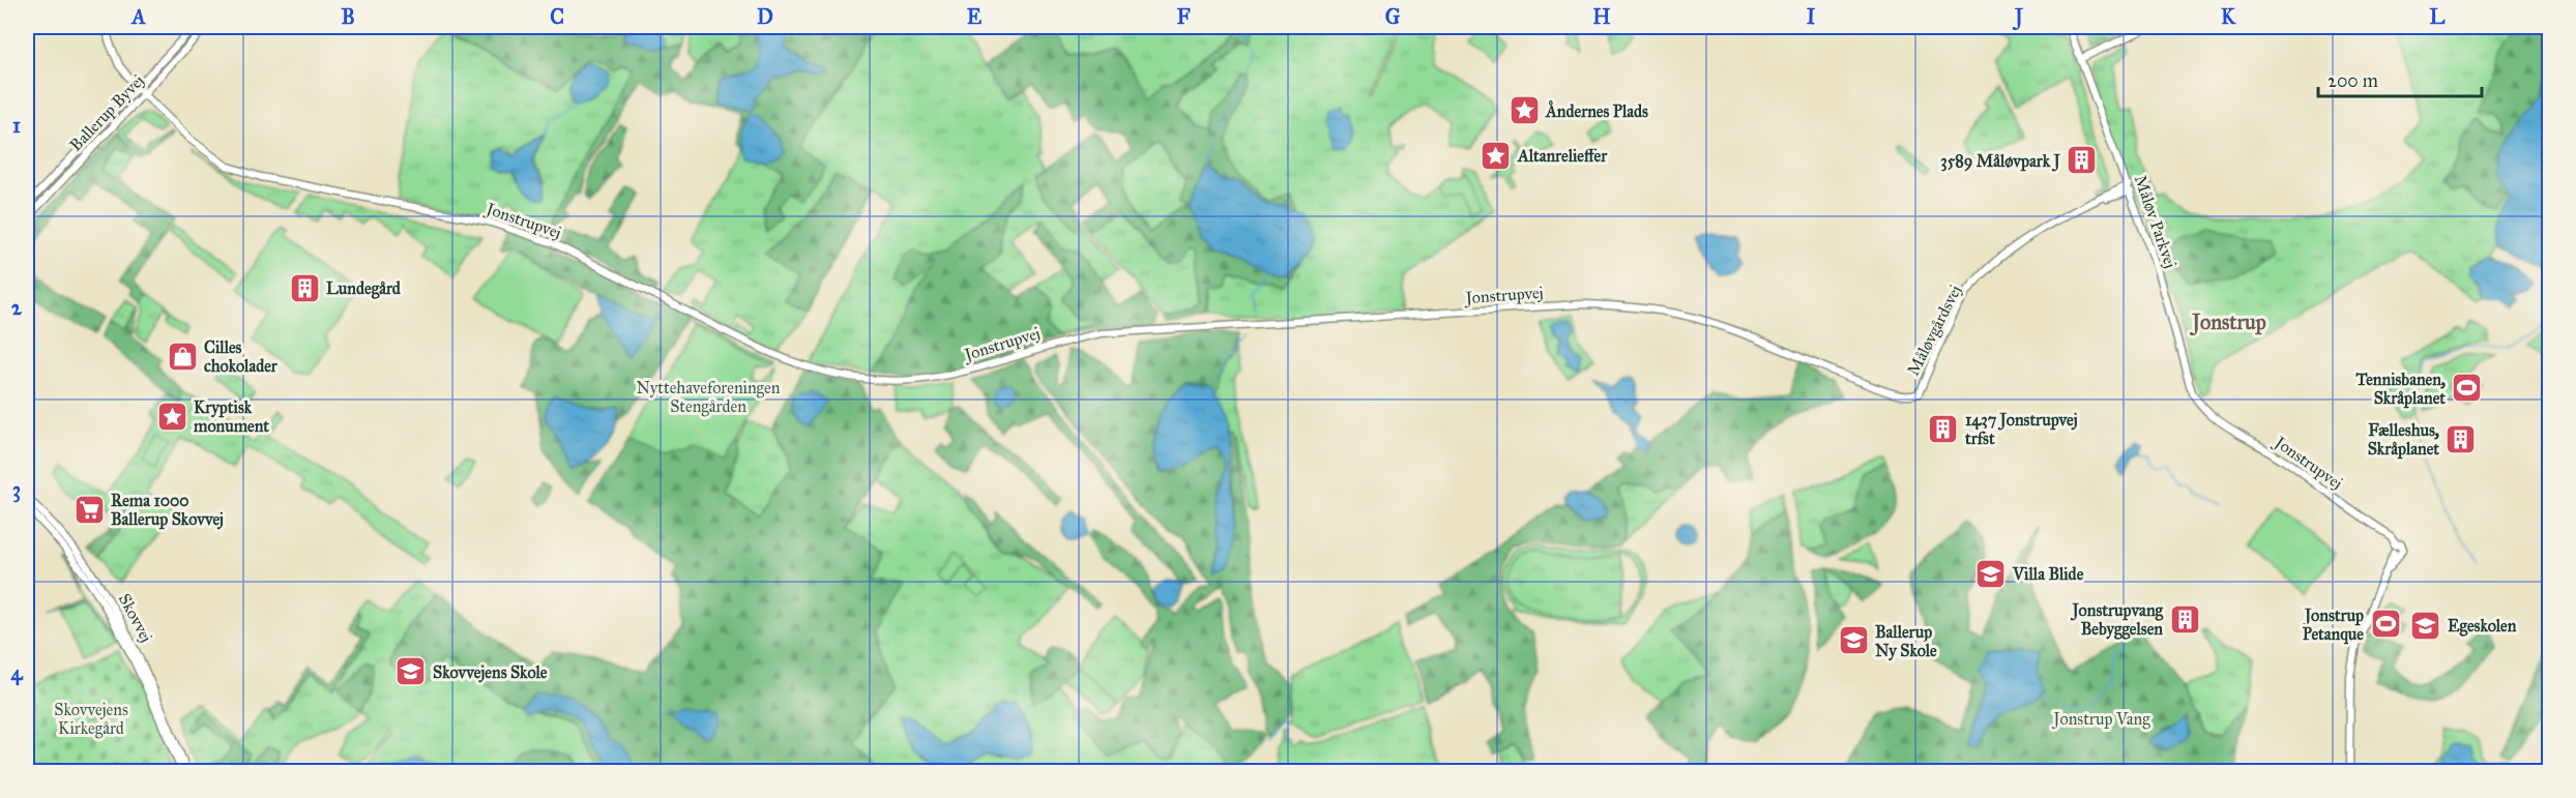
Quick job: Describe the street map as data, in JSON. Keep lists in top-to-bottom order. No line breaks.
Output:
{"streets":{"street":["Ballerup Byvej","Jonstrupvej","Måløv Parkvej","Måløvgårdsvej","Skovvej"]},"crossings":[["Ballerup Byvej","Jonstrupvej"],["Jonstrupvej","Måløv Parkvej"],["Jonstrupvej","Måløvgårdsvej"],["Måløv Parkvej","Måløvgårdsvej"]],"districts":["Jonstrup"],"parks":["Nyttehaveforeningen Stengården","Skovvejens Kirkegård","Jonstrup Vang"],"places":{"place":["Åndernes Plads","Altanrelieffer","Kryptisk monument"],"building":["3589 Måløvpark J","Lundegård","1437 Jonstrupvej trfst","Fælleshus, Skråplanet","Jonstrupvang Bebyggelsen"],"shop":["Cilles chokolader"],"sports":["Tennisbanen, Skråplanet","Jonstrup Petanque"],"supermarket":["Rema 1000 Ballerup Skovvej"],"school or university":["Villa Blide","Egeskolen","Ballerup Ny Skole","Skovvejens Skole"]},"scale_bar":"200 m","grid":{"columns":["A","B","C","D","E","F","G","H","I","J","K","L"],"rows":["1","2","3","4"]}}
